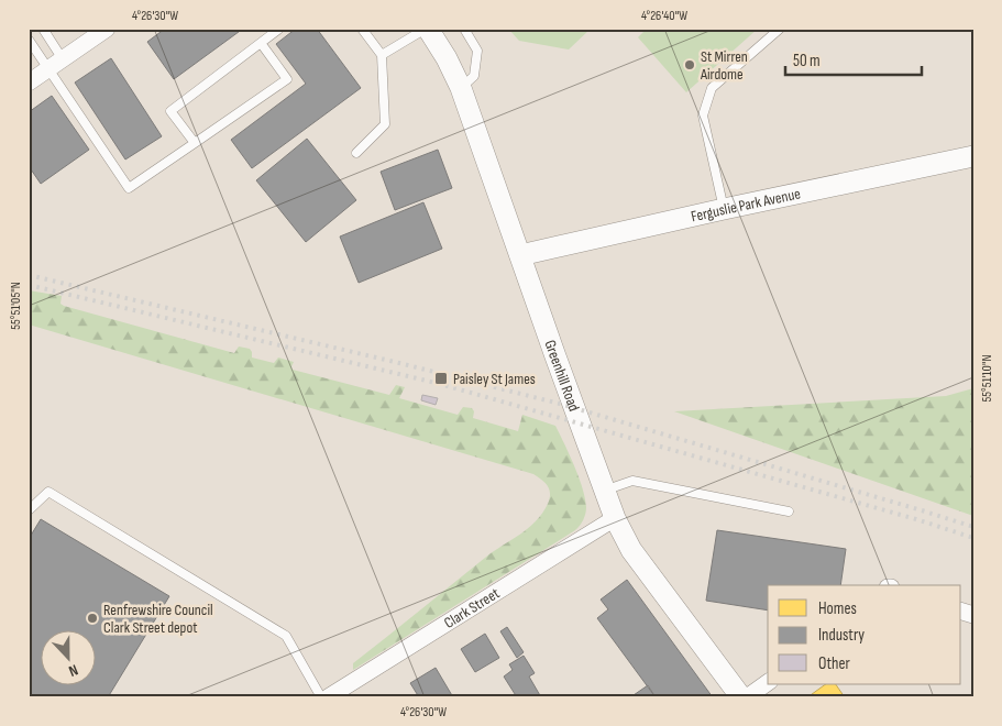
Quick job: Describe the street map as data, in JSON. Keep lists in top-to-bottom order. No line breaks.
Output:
{"streets":{"street":["Ferguslie Park Avenue","Greenhill Road","Clark Street"]},"crossings":[["Ferguslie Park Avenue","Greenhill Road"],["Greenhill Road","Clark Street"]],"places":{"other":["St Mirren Airdome","Renfrewshire Council Clark Street depot"],"transit":["Paisley St James"]},"legend":["Homes","Industry","Other"],"scale_bar":"50 m","north":"bottom","coordinates":["4°26'30\"W","4°26'40\"W","55°51'05\"N","55°51'10\"N"]}
